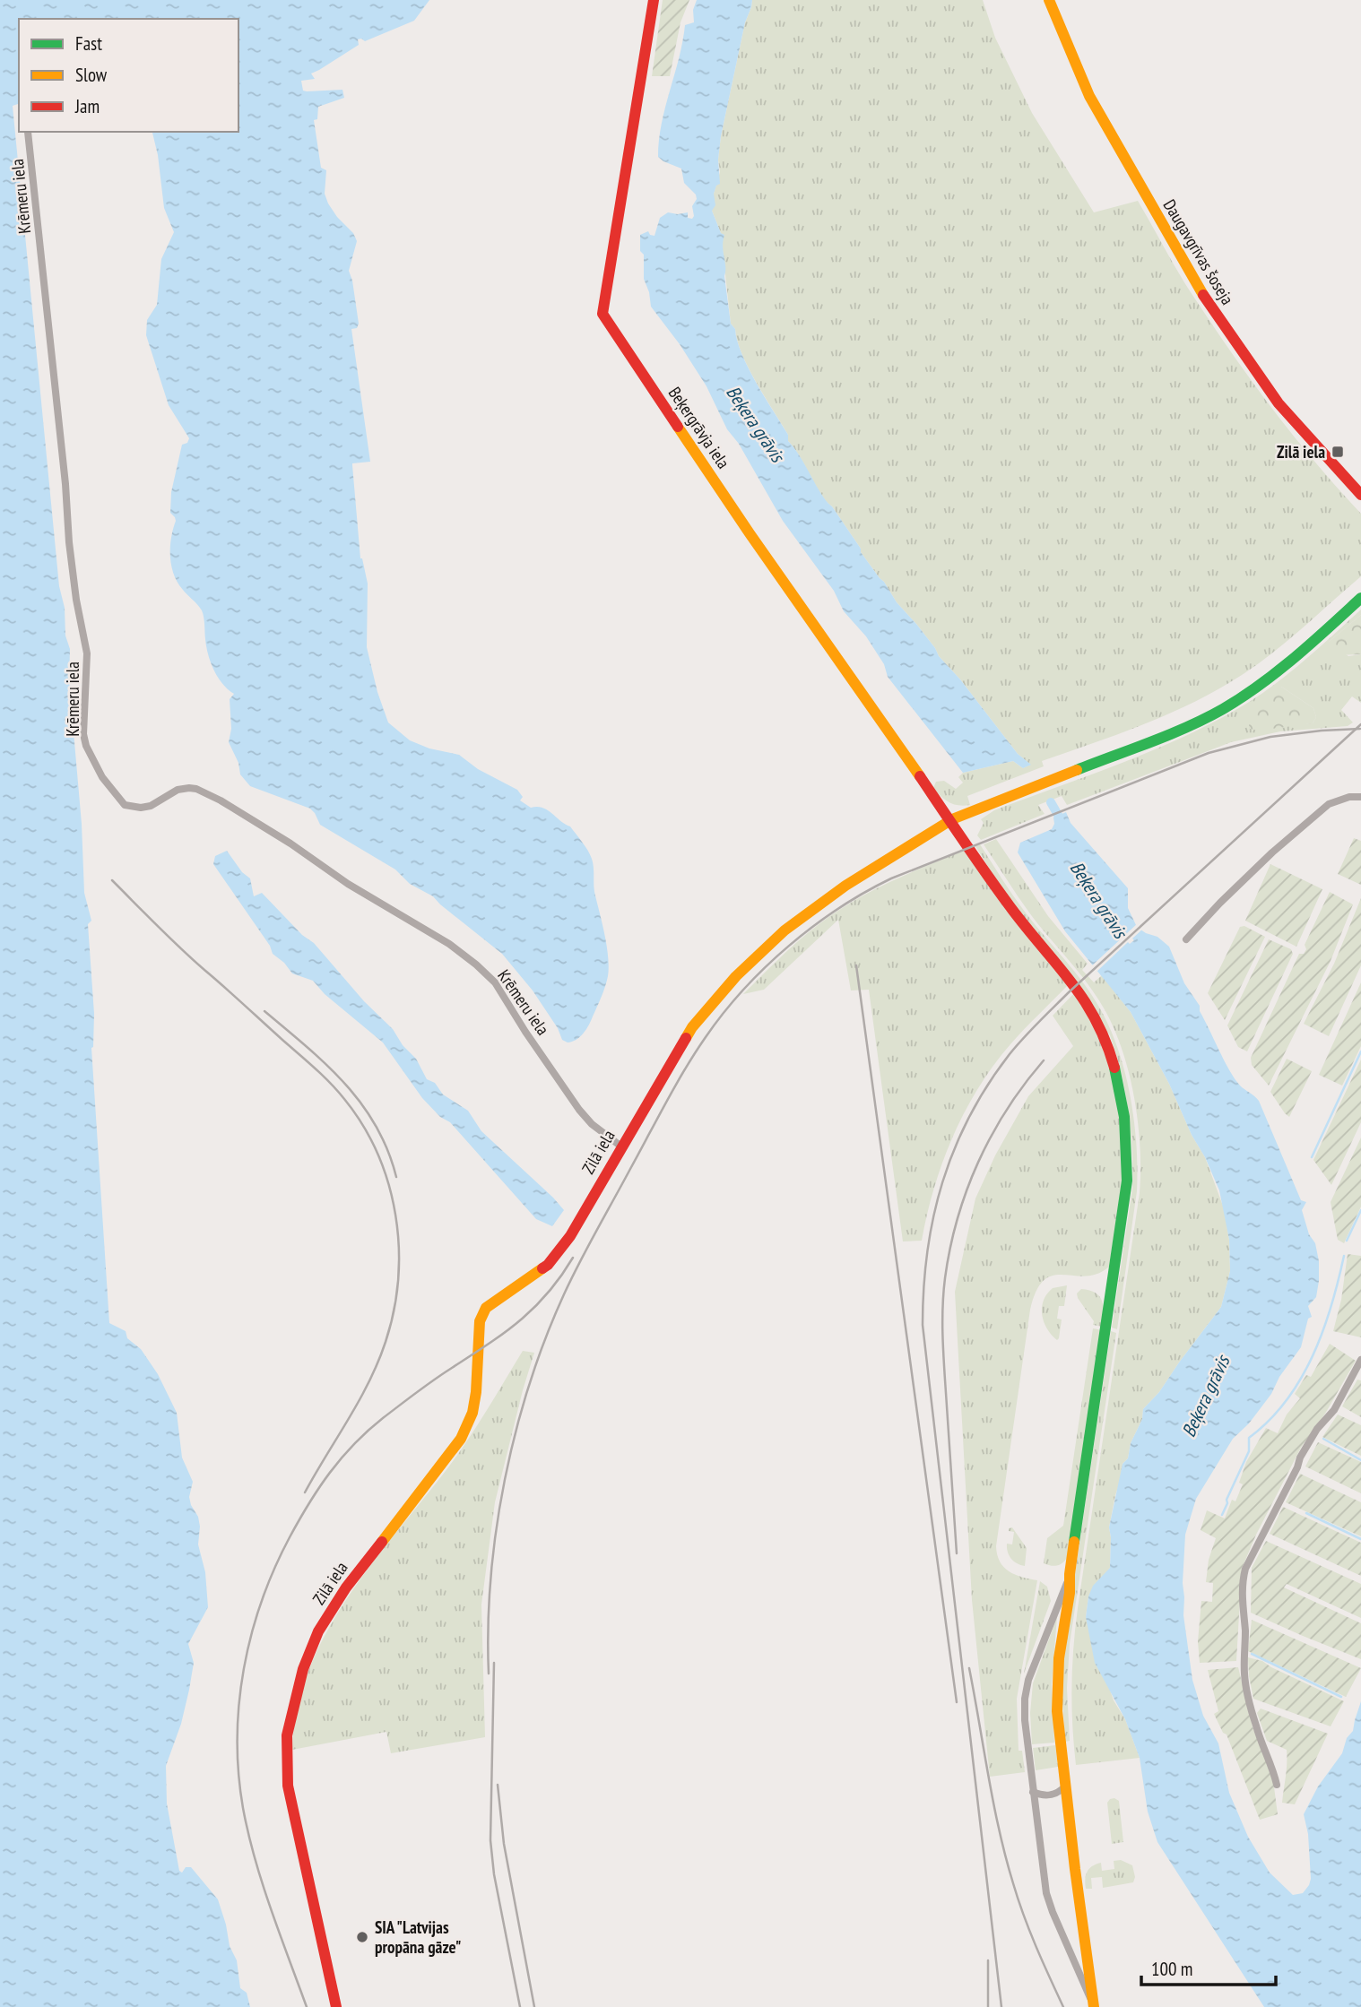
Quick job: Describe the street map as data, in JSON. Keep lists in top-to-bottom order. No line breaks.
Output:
{"streets":{"street":["Krēmeru iela","Daugavgrīvas šoseja","Beķergrāvja iela","Zilā iela"]},"crossings":[["Krēmeru iela","Zilā iela"],["Beķergrāvja iela","Zilā iela"]],"water":["Beķera grāvis"],"places":{"transit":["Zilā iela"],"other":["SIA \"Latvijas propāna gāze\""]},"legend":["Fast","Slow","Jam"],"scale_bar":"100 m"}
